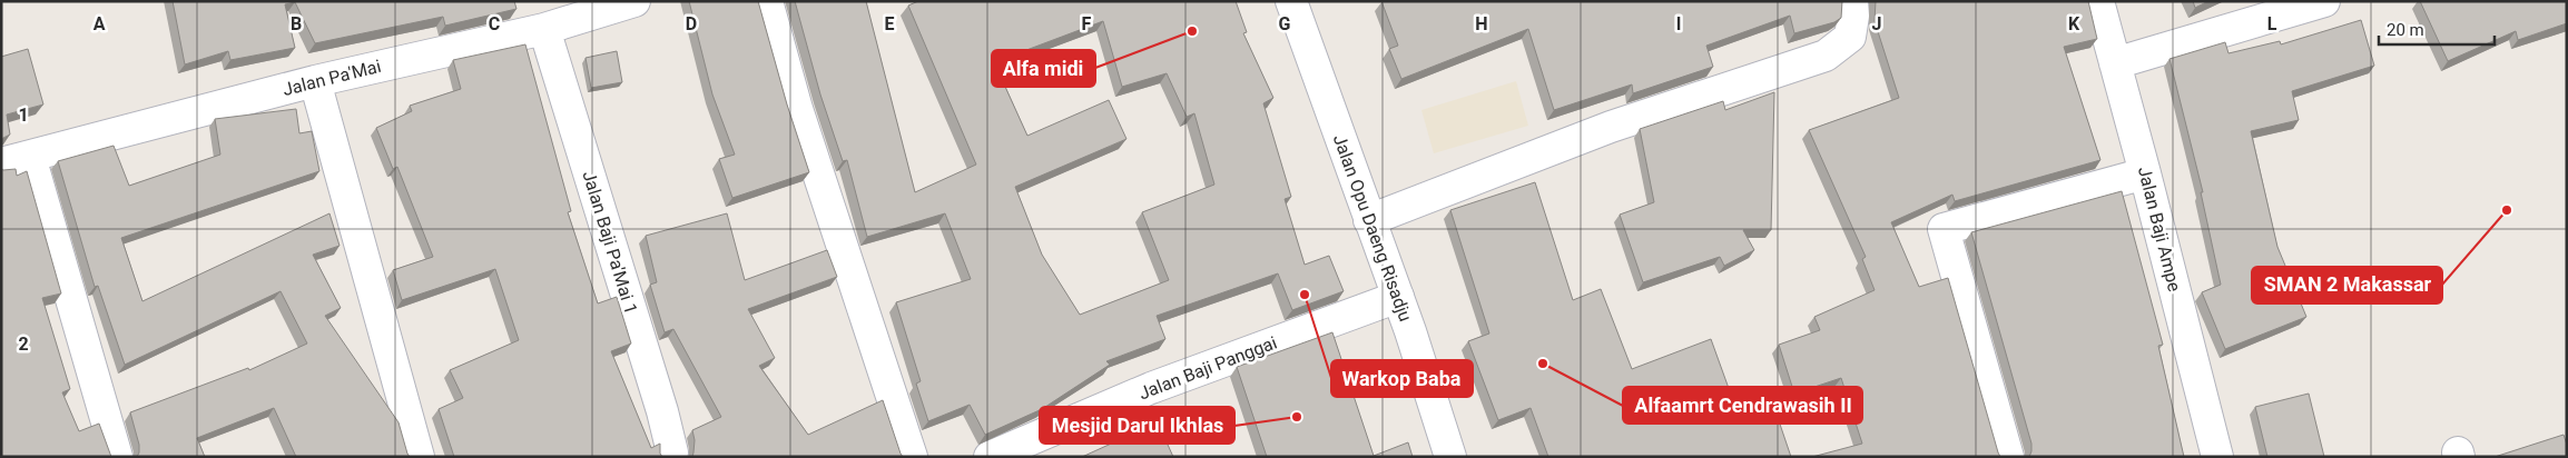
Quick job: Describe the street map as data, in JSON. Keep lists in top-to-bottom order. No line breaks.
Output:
{"streets":{"street":["Jalan Pa'Mai","Jalan Opu Daeng Risadju","Jalan Baji Ampe","Jalan Baji Pa'Mai 1","Jalan Baji Panggai"]},"crossings":[["Jalan Pa'Mai","Jalan Baji Pa'Mai 1"],["Jalan Opu Daeng Risadju","Jalan Baji Panggai"]],"places":["Alfa midi","SMAN 2 Makassar","Warkop Baba","Alfaamrt Cendrawasih II","Mesjid Darul Ikhlas"],"scale_bar":"20 m","grid":{"columns":["A","B","C","D","E","F","G","H","I","J","K","L"],"rows":["1","2"]}}
